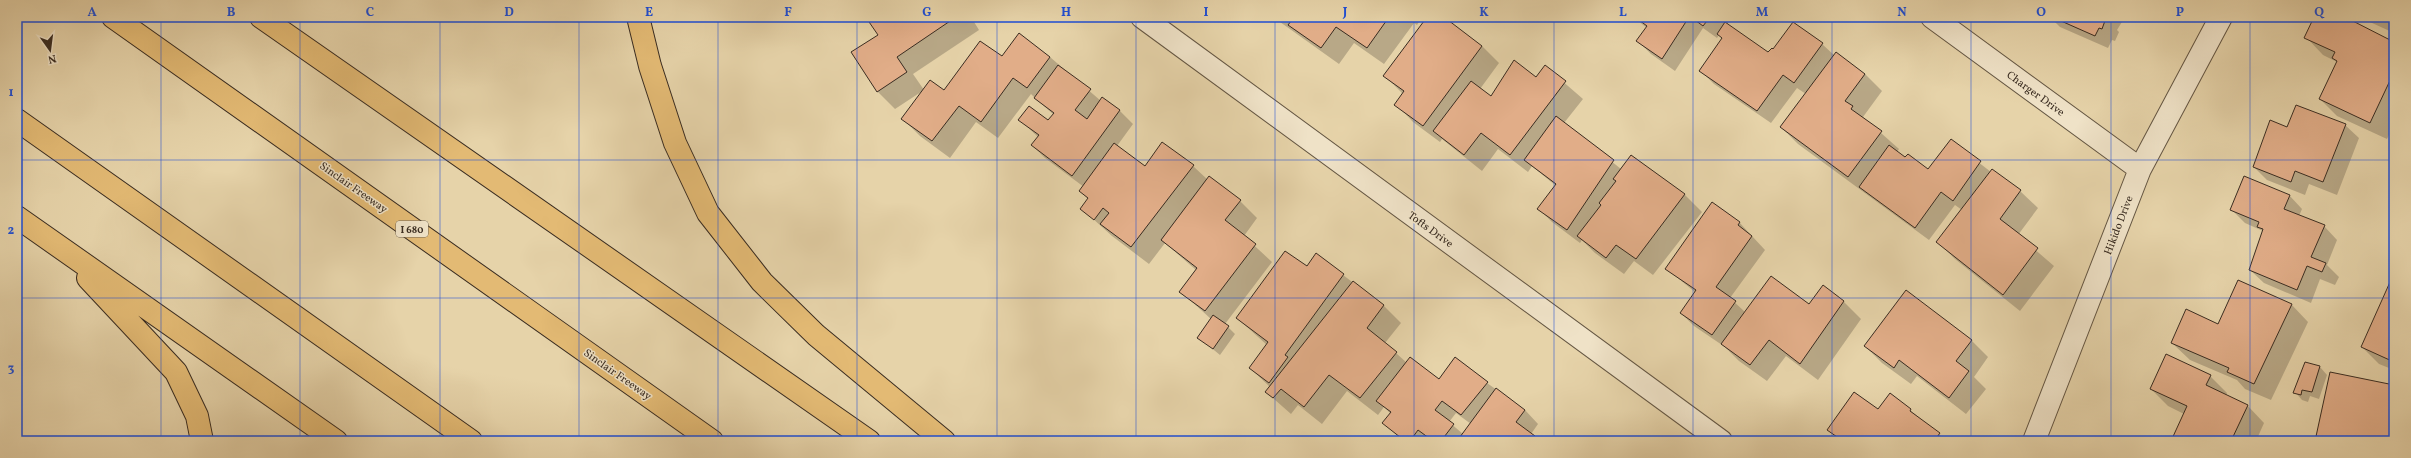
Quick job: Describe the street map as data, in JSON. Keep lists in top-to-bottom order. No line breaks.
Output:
{"streets":{"highway":["Sinclair Freeway","I 680"],"street":["Charger Drive","Hikido Drive","Tofts Drive"]},"crossings":[["Charger Drive","Hikido Drive"]],"north":"bottom","grid":{"columns":["A","B","C","D","E","F","G","H","I","J","K","L","M","N","O","P","Q"],"rows":["1","2","3"]}}
